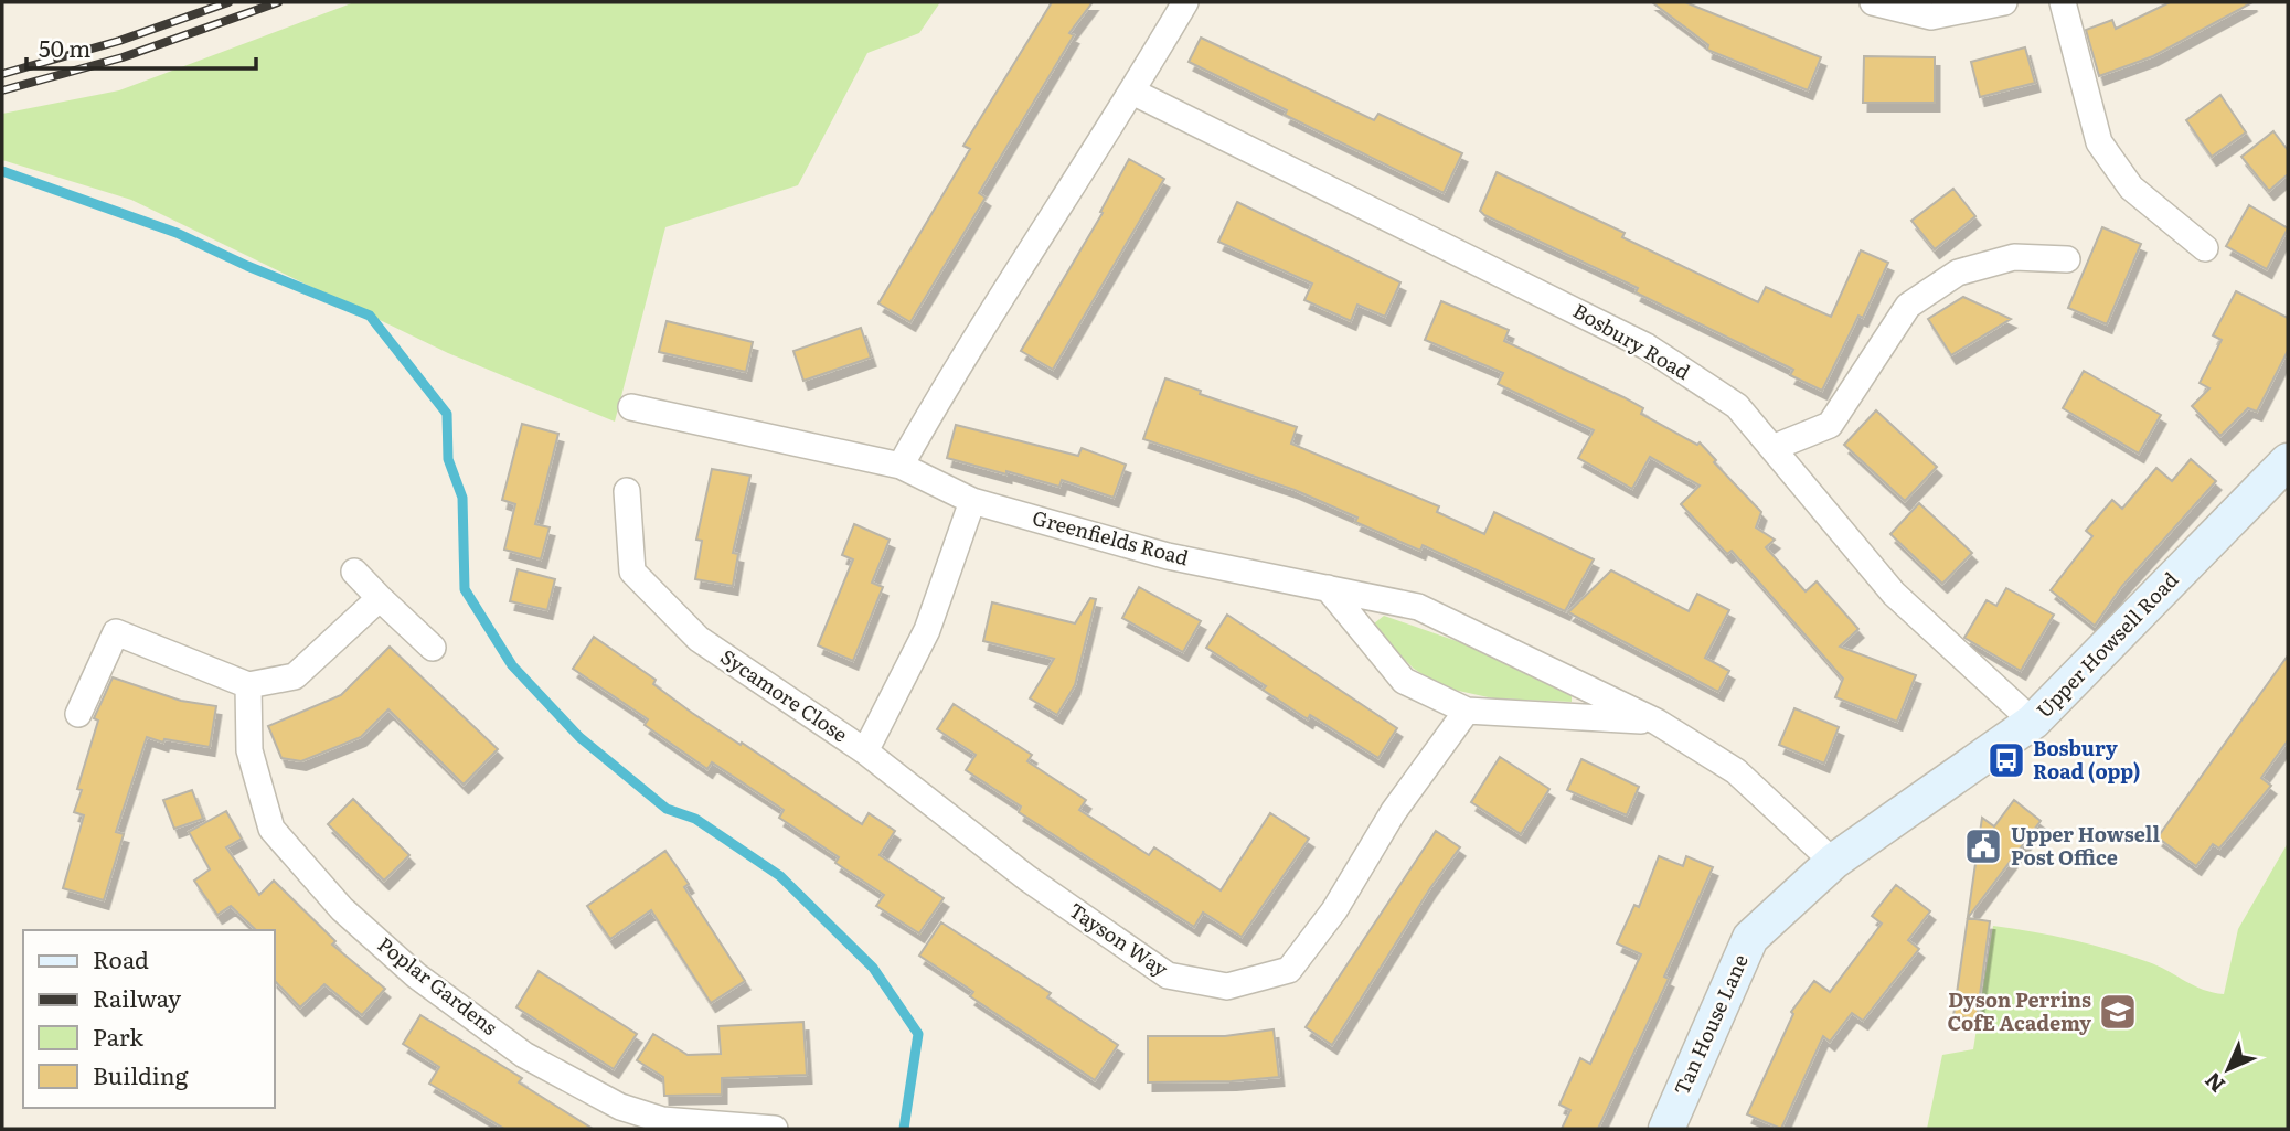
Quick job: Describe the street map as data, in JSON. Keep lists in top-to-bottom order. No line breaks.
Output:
{"streets":{"street":["Bosbury Road","Greenfields Road","Upper Howsell Road","Sycamore Close","Tayson Way","Poplar Gardens","Tan House Lane"]},"crossings":[["Bosbury Road","Upper Howsell Road"],["Greenfields Road","Upper Howsell Road"],["Greenfields Road","Sycamore Close"],["Greenfields Road","Tayson Way"],["Greenfields Road","Tan House Lane"],["Upper Howsell Road","Tan House Lane"],["Sycamore Close","Tayson Way"]],"places":{"bus stop":["Bosbury Road (opp)"],"public building":["Upper Howsell Post Office"],"school or university":["Dyson Perrins CofE Academy"]},"legend":["Road","Railway","Park","Building"],"scale_bar":"50 m","north":"bottom left"}
